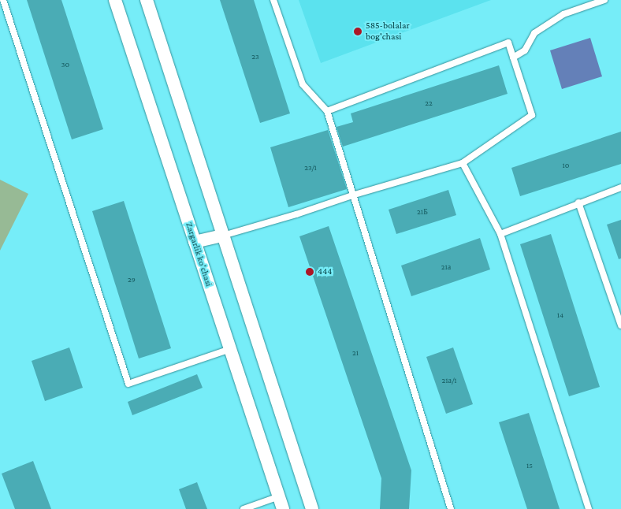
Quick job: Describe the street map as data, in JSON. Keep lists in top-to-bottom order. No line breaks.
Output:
{"streets":{"street":["Zargarlik ko'chasi"]},"places":["585-bolalar bog'chasi","444"],"house_numbers":["23","30","22","10","23/1","21Б","21а","29","14","21","21а/1","15"]}
